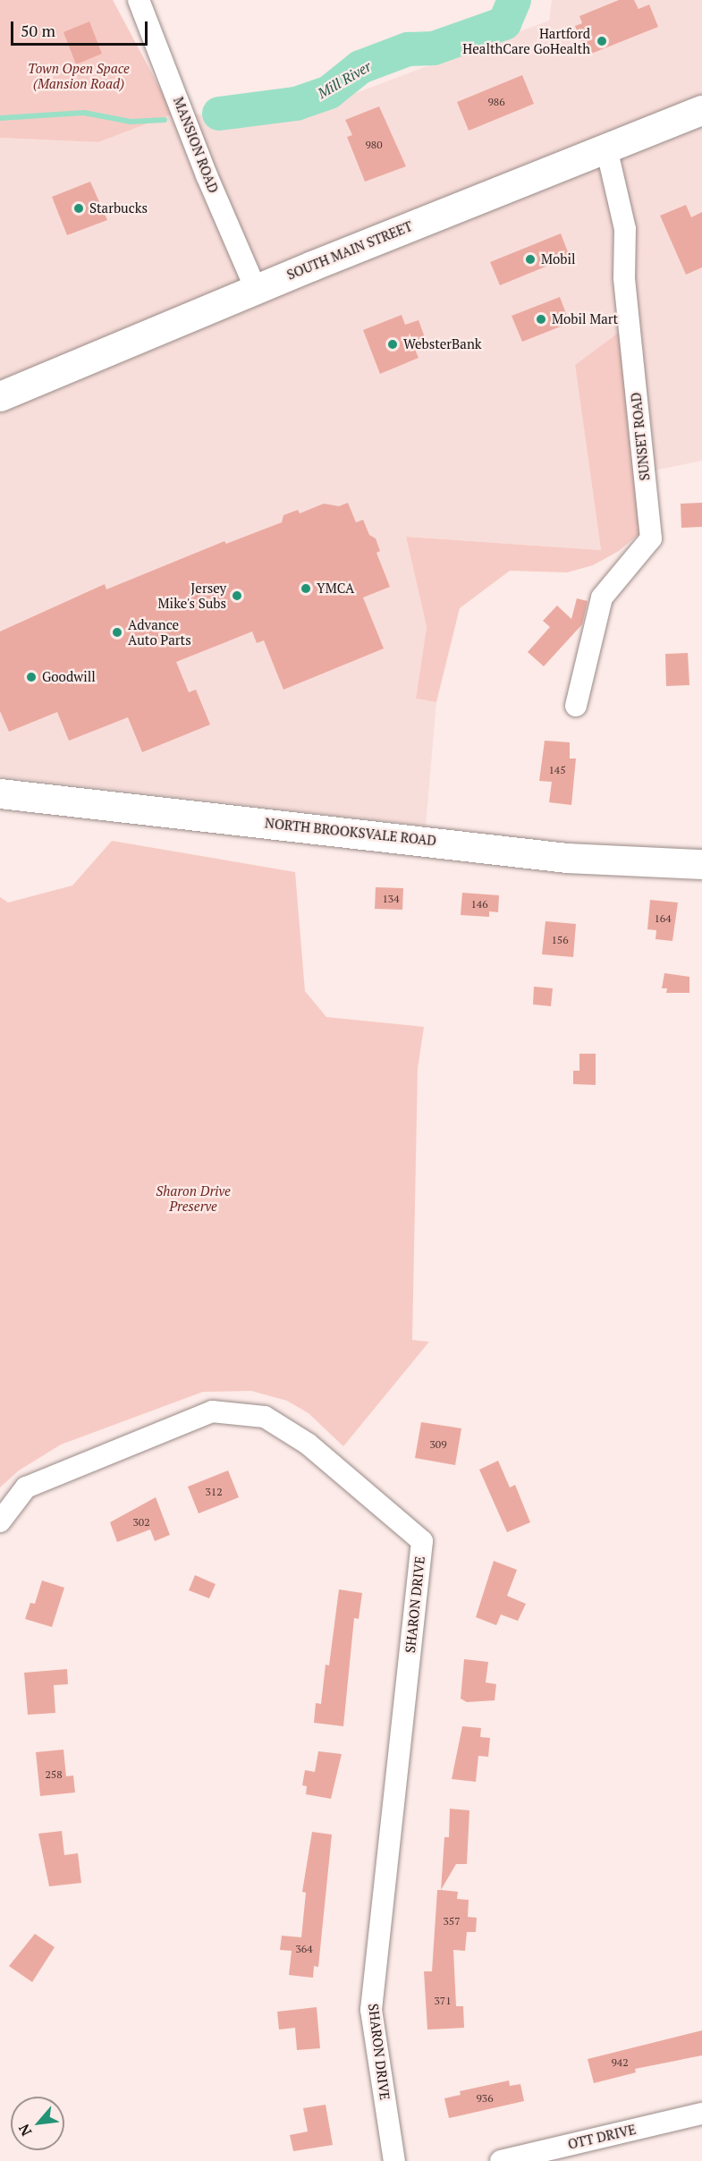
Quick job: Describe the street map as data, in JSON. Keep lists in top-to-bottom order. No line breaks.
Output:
{"streets":{"main road":["SOUTH MAIN STREET","NORTH BROOKSVALE ROAD"],"street":["MANSION ROAD","SUNSET ROAD","SHARON DRIVE","OTT DRIVE"]},"crossings":[["MANSION ROAD","SOUTH MAIN STREET"],["SOUTH MAIN STREET","SUNSET ROAD"]],"water":["Mill River"],"parks":["Town Open Space (Mansion Road)","Sharon Drive Preserve"],"places":["Hartford HealthCare GoHealth","Starbucks","Mobil","Mobil Mart","WebsterBank","YMCA","Jersey Mike's Subs","Advance Auto Parts","Goodwill"],"house_numbers":["986","980","145","134","146","164","156","309","312","302","258","357","364","371","942","936"],"scale_bar":"50 m","north":"bottom left"}
